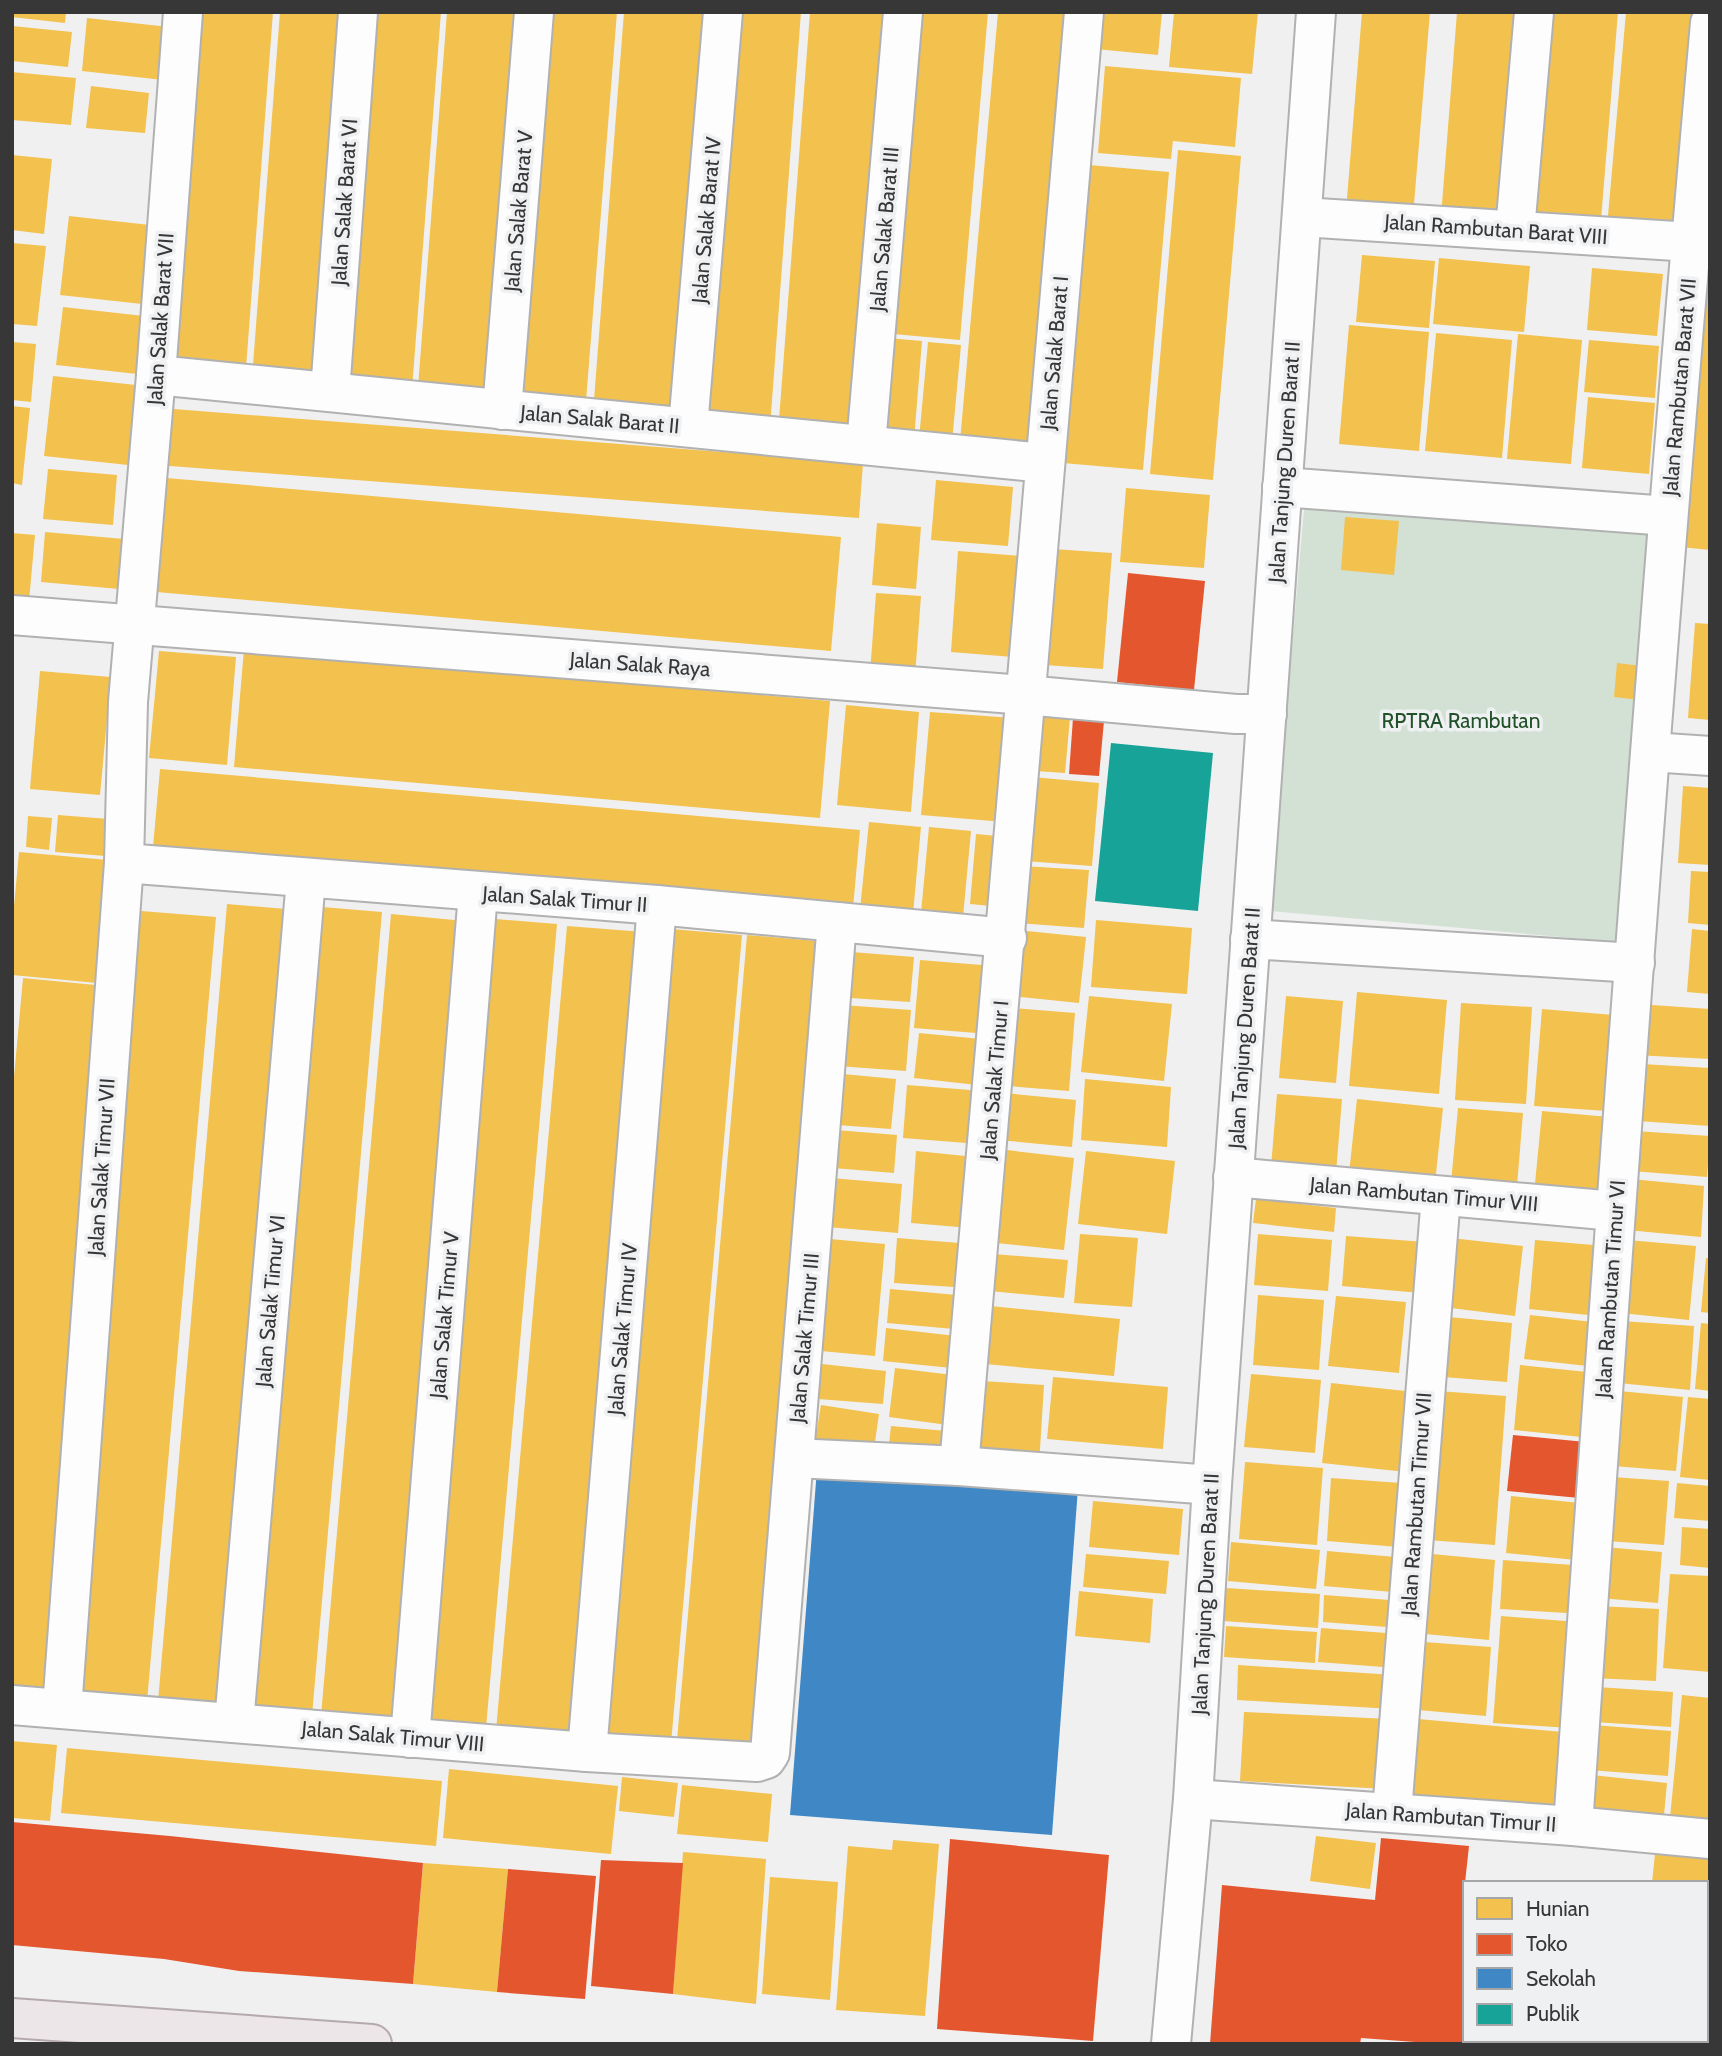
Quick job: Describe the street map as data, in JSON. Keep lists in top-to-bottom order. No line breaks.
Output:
{"streets":{"street":["Jalan Salak Barat VI","Jalan Salak Barat V","Jalan Salak Barat IV","Jalan Salak Barat III","Jalan Rambutan Barat VIII","Jalan Salak Barat VII","Jalan Salak Barat I","Jalan Rambutan Barat VII","Jalan Salak Barat II","Jalan Tanjung Duren Barat II","Jalan Salak Raya","Jalan Salak Timur II","Jalan Salak Timur I","Jalan Salak Timur VII","Jalan Rambutan Timur VIII","Jalan Rambutan Timur VI","Jalan Salak Timur VI","Jalan Salak Timur V","Jalan Salak Timur IV","Jalan Salak Timur III","Jalan Rambutan Timur VII","Jalan Salak Timur VIII","Jalan Rambutan Timur II"]},"crossings":[["Jalan Salak Barat VI","Jalan Salak Barat II"],["Jalan Salak Barat V","Jalan Salak Barat II"],["Jalan Salak Barat IV","Jalan Salak Barat II"],["Jalan Salak Barat III","Jalan Salak Barat II"],["Jalan Rambutan Barat VIII","Jalan Rambutan Barat VII"],["Jalan Rambutan Barat VIII","Jalan Tanjung Duren Barat II"],["Jalan Salak Barat VII","Jalan Salak Barat II"],["Jalan Salak Barat VII","Jalan Salak Raya"],["Jalan Salak Barat VII","Jalan Salak Timur VII"],["Jalan Salak Barat I","Jalan Salak Barat II"],["Jalan Salak Barat I","Jalan Salak Raya"],["Jalan Salak Barat I","Jalan Salak Timur I"],["Jalan Rambutan Barat VII","Jalan Rambutan Timur VI"],["Jalan Tanjung Duren Barat II","Jalan Salak Raya"],["Jalan Tanjung Duren Barat II","Jalan Rambutan Timur VIII"],["Jalan Tanjung Duren Barat II","Jalan Rambutan Timur II"],["Jalan Salak Raya","Jalan Salak Timur I"],["Jalan Salak Raya","Jalan Salak Timur VII"],["Jalan Salak Timur II","Jalan Salak Timur I"],["Jalan Salak Timur II","Jalan Salak Timur VII"],["Jalan Salak Timur II","Jalan Salak Timur VI"],["Jalan Salak Timur II","Jalan Salak Timur V"],["Jalan Salak Timur II","Jalan Salak Timur IV"],["Jalan Salak Timur II","Jalan Salak Timur III"],["Jalan Salak Timur VII","Jalan Salak Timur VIII"],["Jalan Rambutan Timur VIII","Jalan Rambutan Timur VI"],["Jalan Rambutan Timur VIII","Jalan Rambutan Timur VII"],["Jalan Rambutan Timur VI","Jalan Rambutan Timur II"],["Jalan Salak Timur VI","Jalan Salak Timur VIII"],["Jalan Salak Timur V","Jalan Salak Timur VIII"],["Jalan Salak Timur IV","Jalan Salak Timur VIII"],["Jalan Salak Timur III","Jalan Salak Timur VIII"],["Jalan Rambutan Timur VII","Jalan Rambutan Timur II"]],"parks":["RPTRA Rambutan"],"legend":["Hunian","Toko","Sekolah","Publik"]}
